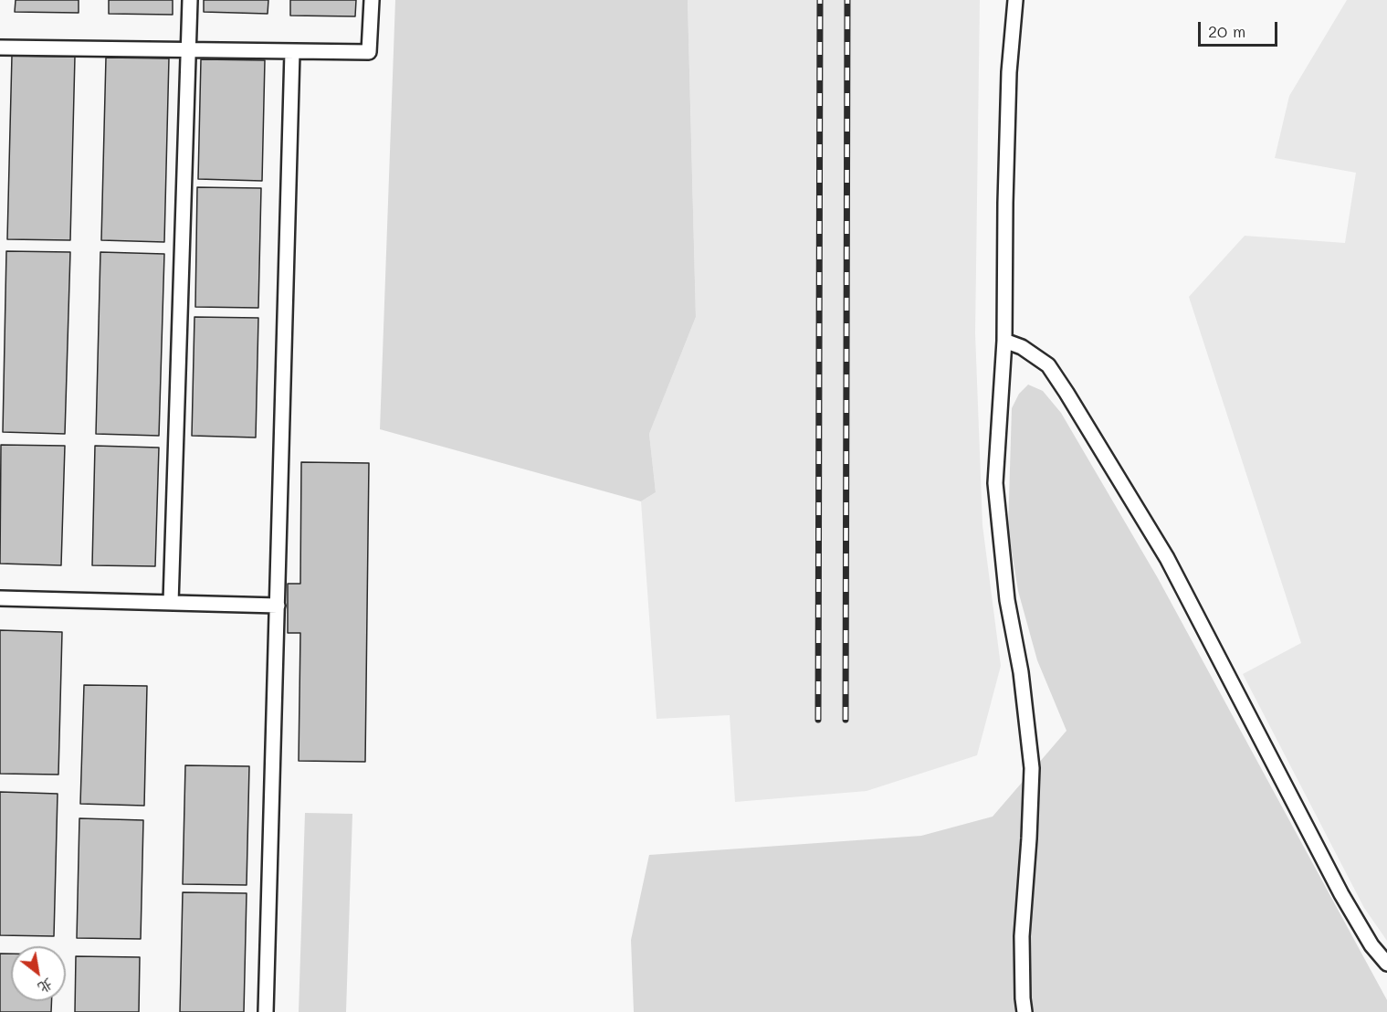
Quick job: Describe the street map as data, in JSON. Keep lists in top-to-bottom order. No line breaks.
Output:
{"scale_bar":"20 m","north":"bottom right"}
